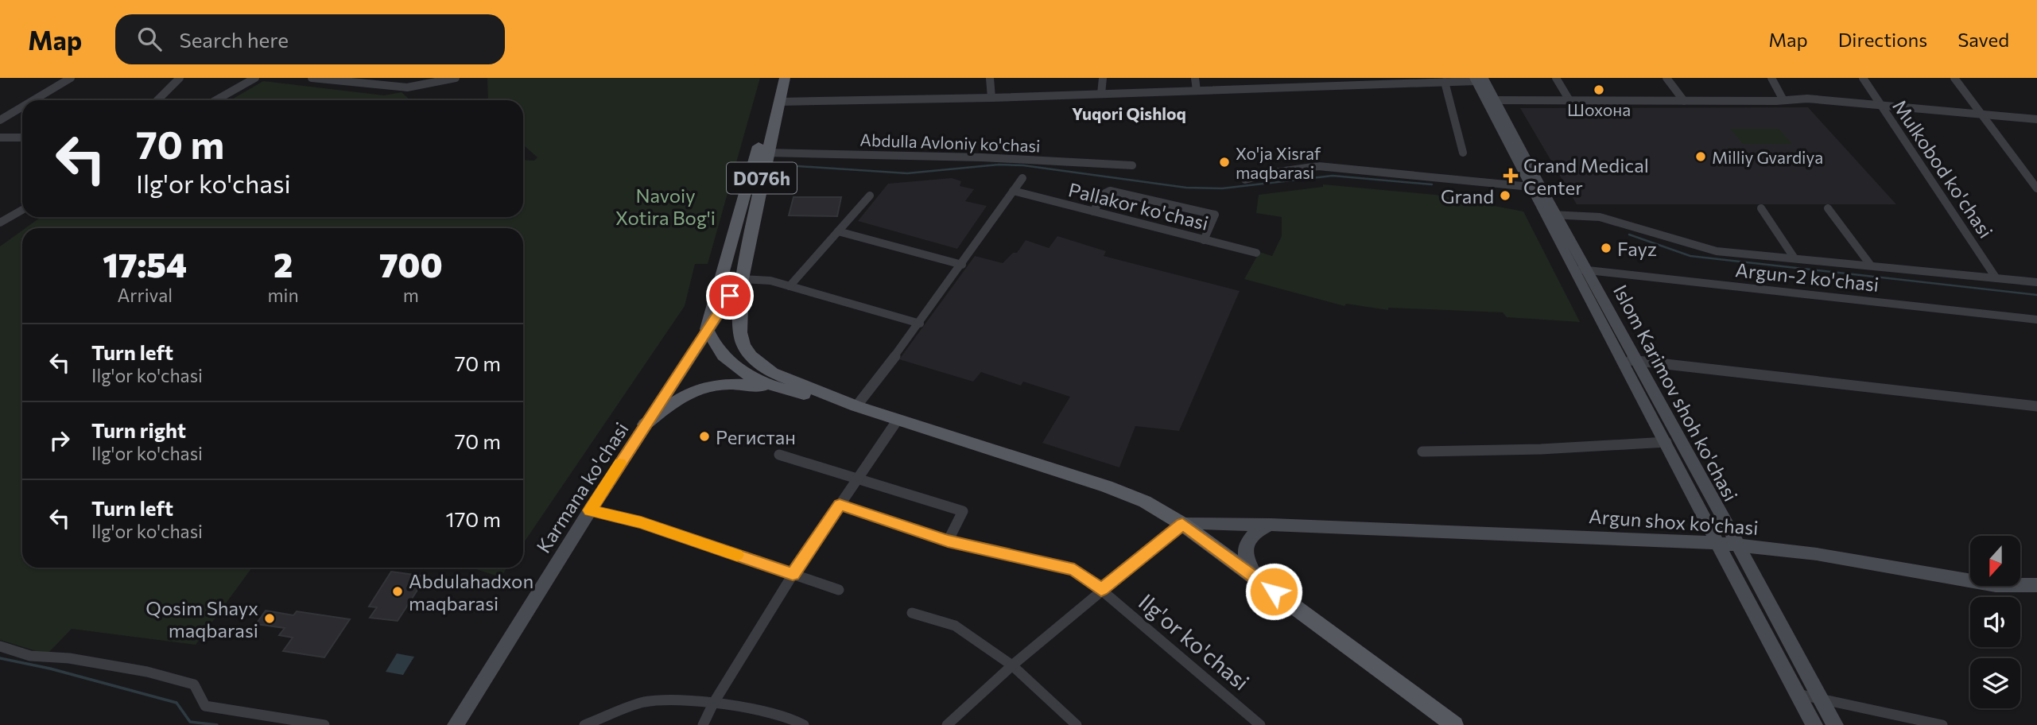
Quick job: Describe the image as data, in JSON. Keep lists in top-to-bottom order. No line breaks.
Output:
{"streets":{"main road":["D076h","Islom Karimov shoh ko'chasi","Karmana ko'chasi","Argun shox ko'chasi"],"street":["Abdulla Avloniy ko'chasi","Mulkobod ko'chasi","Pallakor ko'chasi","Argun-2 ko'chasi","Ilg'or ko'chasi"]},"crossings":[["Abdulla Avloniy ko'chasi","D076h"],["D076h","Karmana ko'chasi"],["Argun-2 ko'chasi","Islom Karimov shoh ko'chasi"],["Islom Karimov shoh ko'chasi","Argun shox ko'chasi"]],"districts":["Yuqori Qishloq"],"parks":["Navoiy Xotira Bog'i"],"places":{"other":["Шохона","Milliy Gvardiya","Xo'ja Xisraf maqbarasi","Grand","Fayz","Регистан","Abdulahadxon maqbarasi","Qosim Shayx maqbarasi"],"health":["Grand Medical Center"]},"north":"bottom","page":{"header":"Map","search":"Search here","nav":["Map","Directions","Saved"],"turn":["70 m","Ilg'or ko'chasi"],"eta":["17:54","Arrival","2","min","700","m"],"list":[{"name":"Turn left","note":"Ilg'or ko'chasi","value":"70 m"},{"name":"Turn right","note":"Ilg'or ko'chasi","value":"70 m"},{"name":"Turn left","note":"Ilg'or ko'chasi","value":"170 m"}]}}
